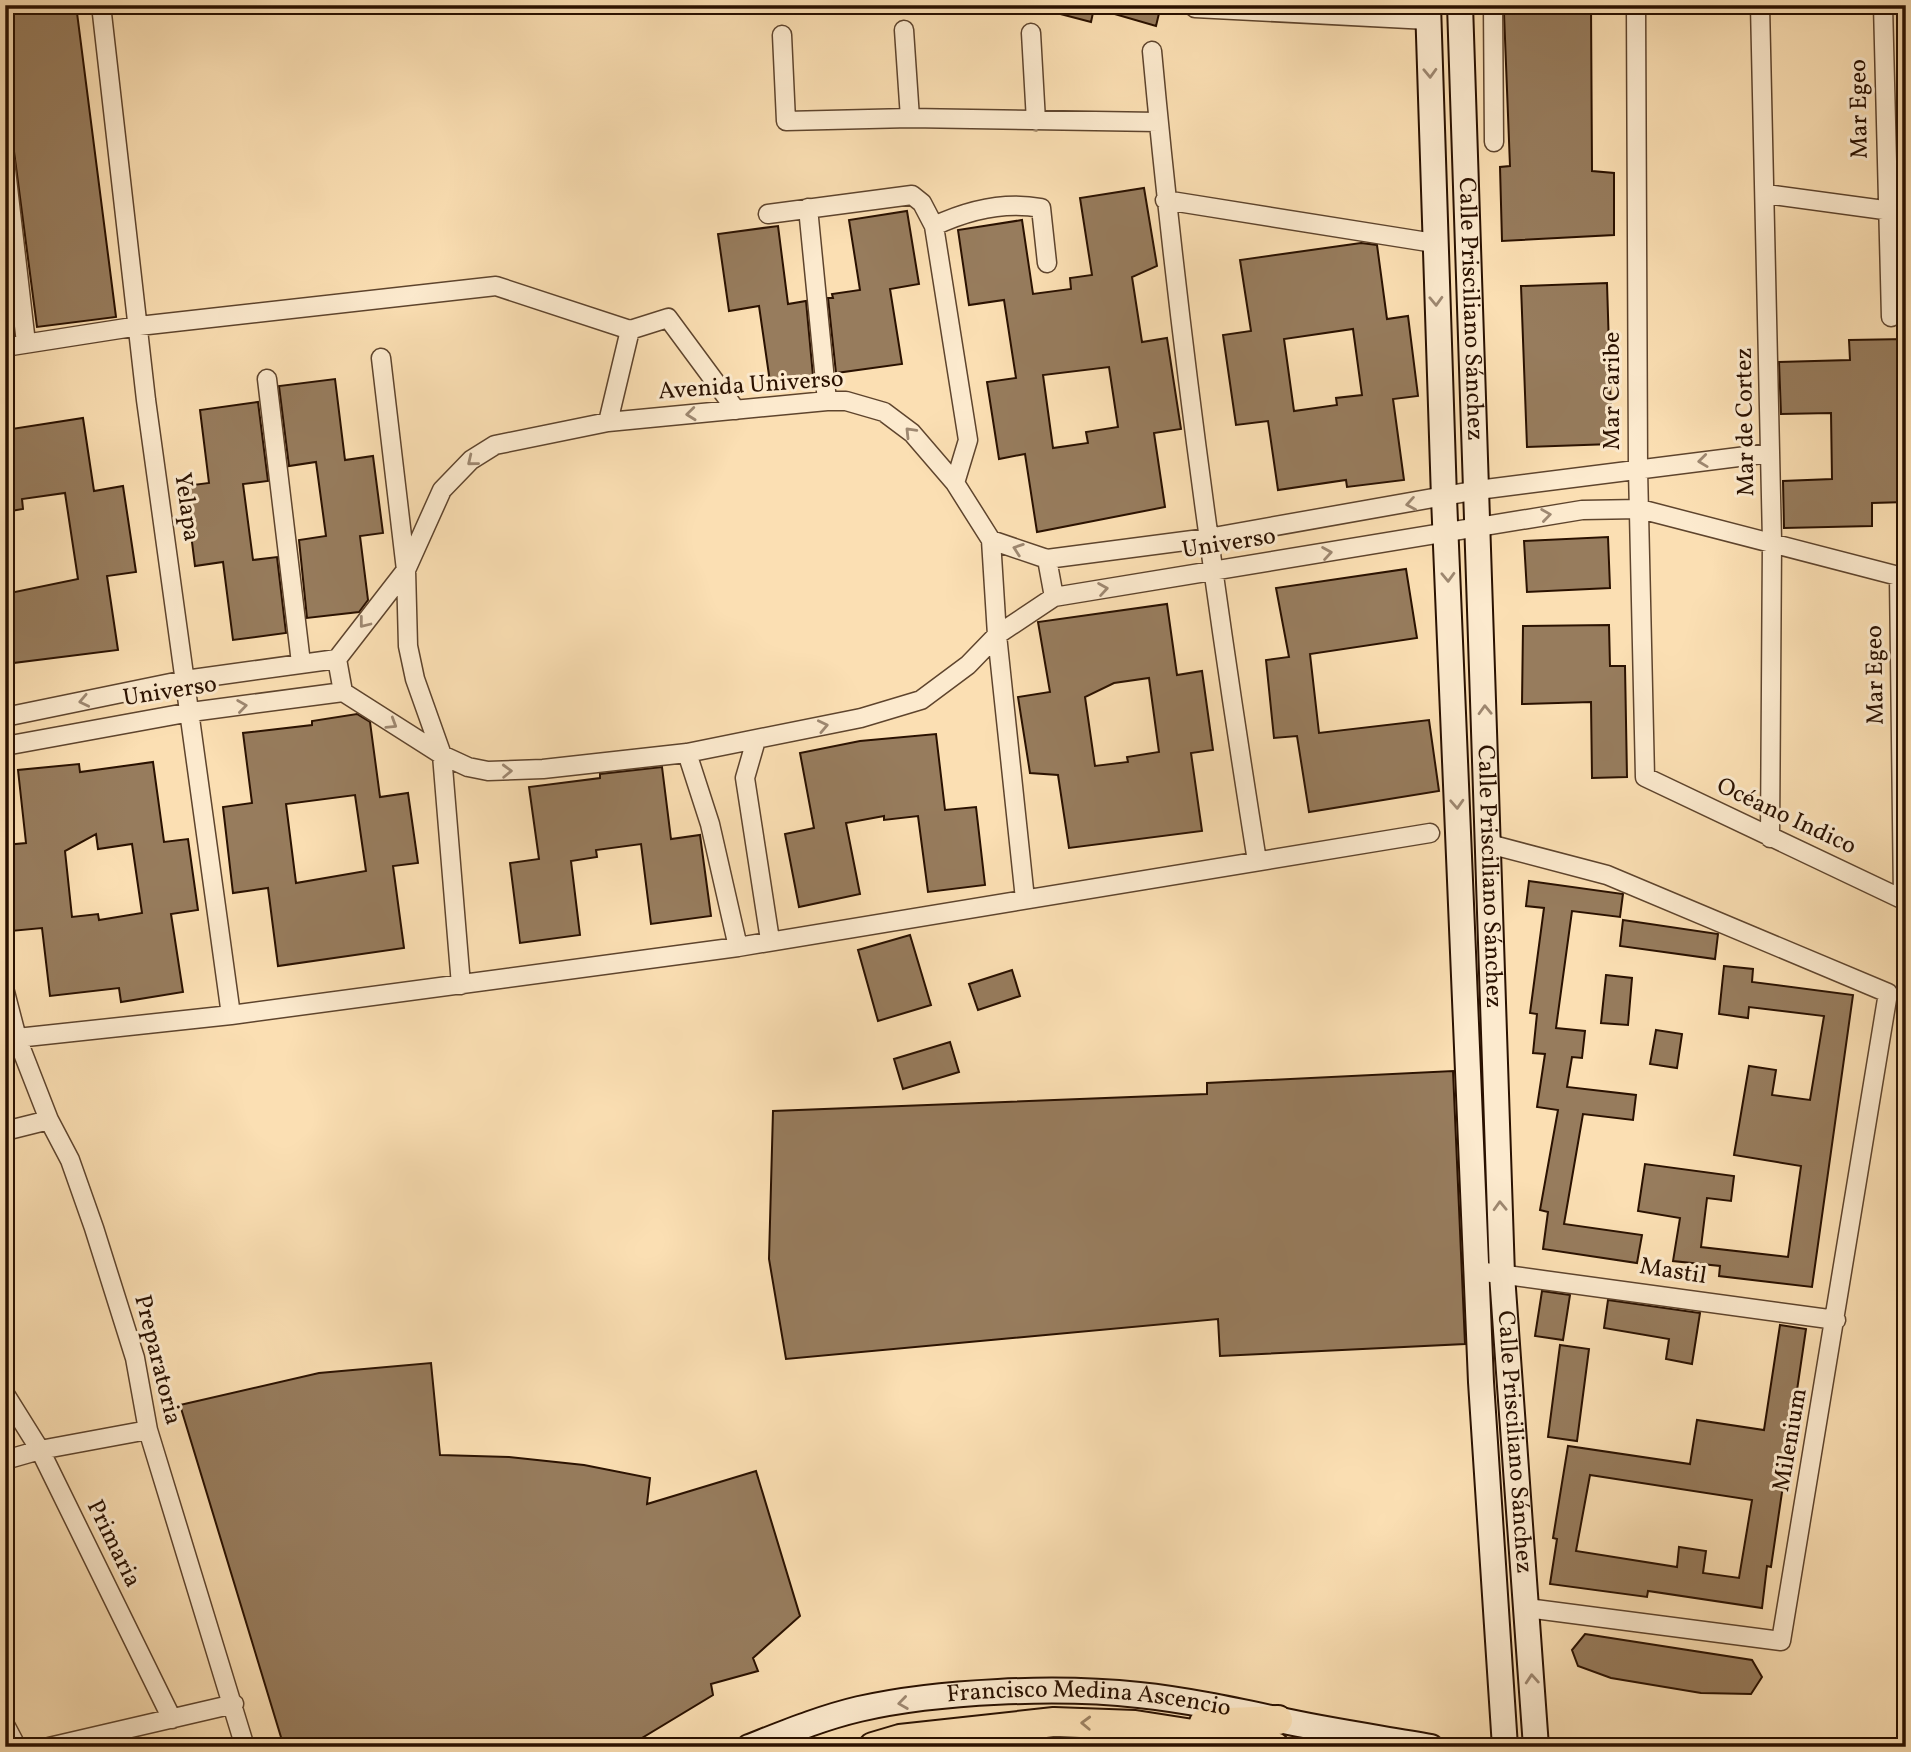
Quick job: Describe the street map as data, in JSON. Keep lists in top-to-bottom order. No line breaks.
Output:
{"streets":{"highway":["Francisco Medina Ascencio"],"main road":["Calle Prisciliano Sánchez"],"street":["Mar Egeo","Avenida Universo","Mar Caribe","Mar de Cortez","Yelapa","Universo","Océano Indico","Mastil","Preparatoria","Milenium","Primaria"]},"crossings":[["Mar Egeo","Universo"],["Mar Egeo","Océano Indico"],["Calle Prisciliano Sánchez","Universo"],["Calle Prisciliano Sánchez","Mastil"],["Calle Prisciliano Sánchez","Milenium"],["Avenida Universo","Universo"],["Mar Caribe","Universo"],["Mar Caribe","Océano Indico"],["Mar de Cortez","Universo"],["Mar de Cortez","Océano Indico"],["Yelapa","Universo"],["Mastil","Milenium"]],"one_way":["Francisco Medina Ascencio"]}
